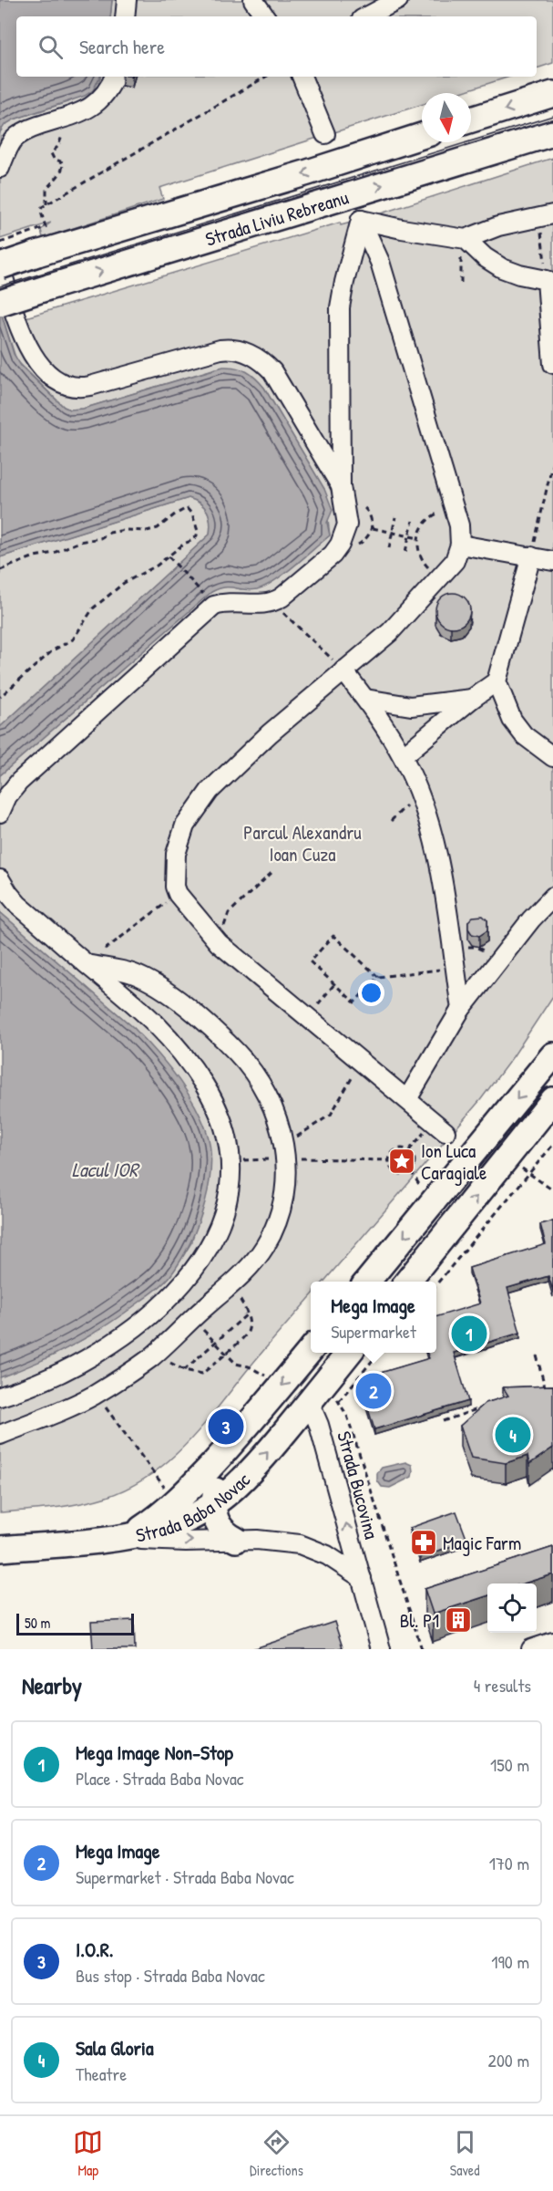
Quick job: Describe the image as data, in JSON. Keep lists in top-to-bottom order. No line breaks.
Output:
{"streets":{"main road":["Strada Liviu Rebreanu","Strada Baba Novac"],"street":["Strada Bucovina"]},"crossings":[["Strada Bucovina","Strada Baba Novac"]],"one_way":["Strada Bucovina"],"water":["Lacul IOR"],"parks":["Parcul Alexandru Ioan Cuza"],"places":{"place":["Ion Luca Caragiale"],"pharmacy":["Magic Farm"],"building":["Bl. P1"]},"scale_bar":"50 m","north":"bottom","page":{"search":"Search here","popup":["Mega Image","Supermarket"],"pins":["1","2","3","4"],"scale":"50 m","heading":["Nearby","4 results"],"list":[{"mark":"1","name":"Mega Image Non-Stop","note":"Place · Strada Baba Novac","value":"150 m"},{"mark":"2","name":"Mega Image","note":"Supermarket · Strada Baba Novac","value":"170 m"},{"mark":"3","name":"I.O.R.","note":"Bus stop · Strada Baba Novac","value":"190 m"},{"mark":"4","name":"Sala Gloria","note":"Theatre","value":"200 m"}],"nav":["Map","Directions","Saved"]}}
